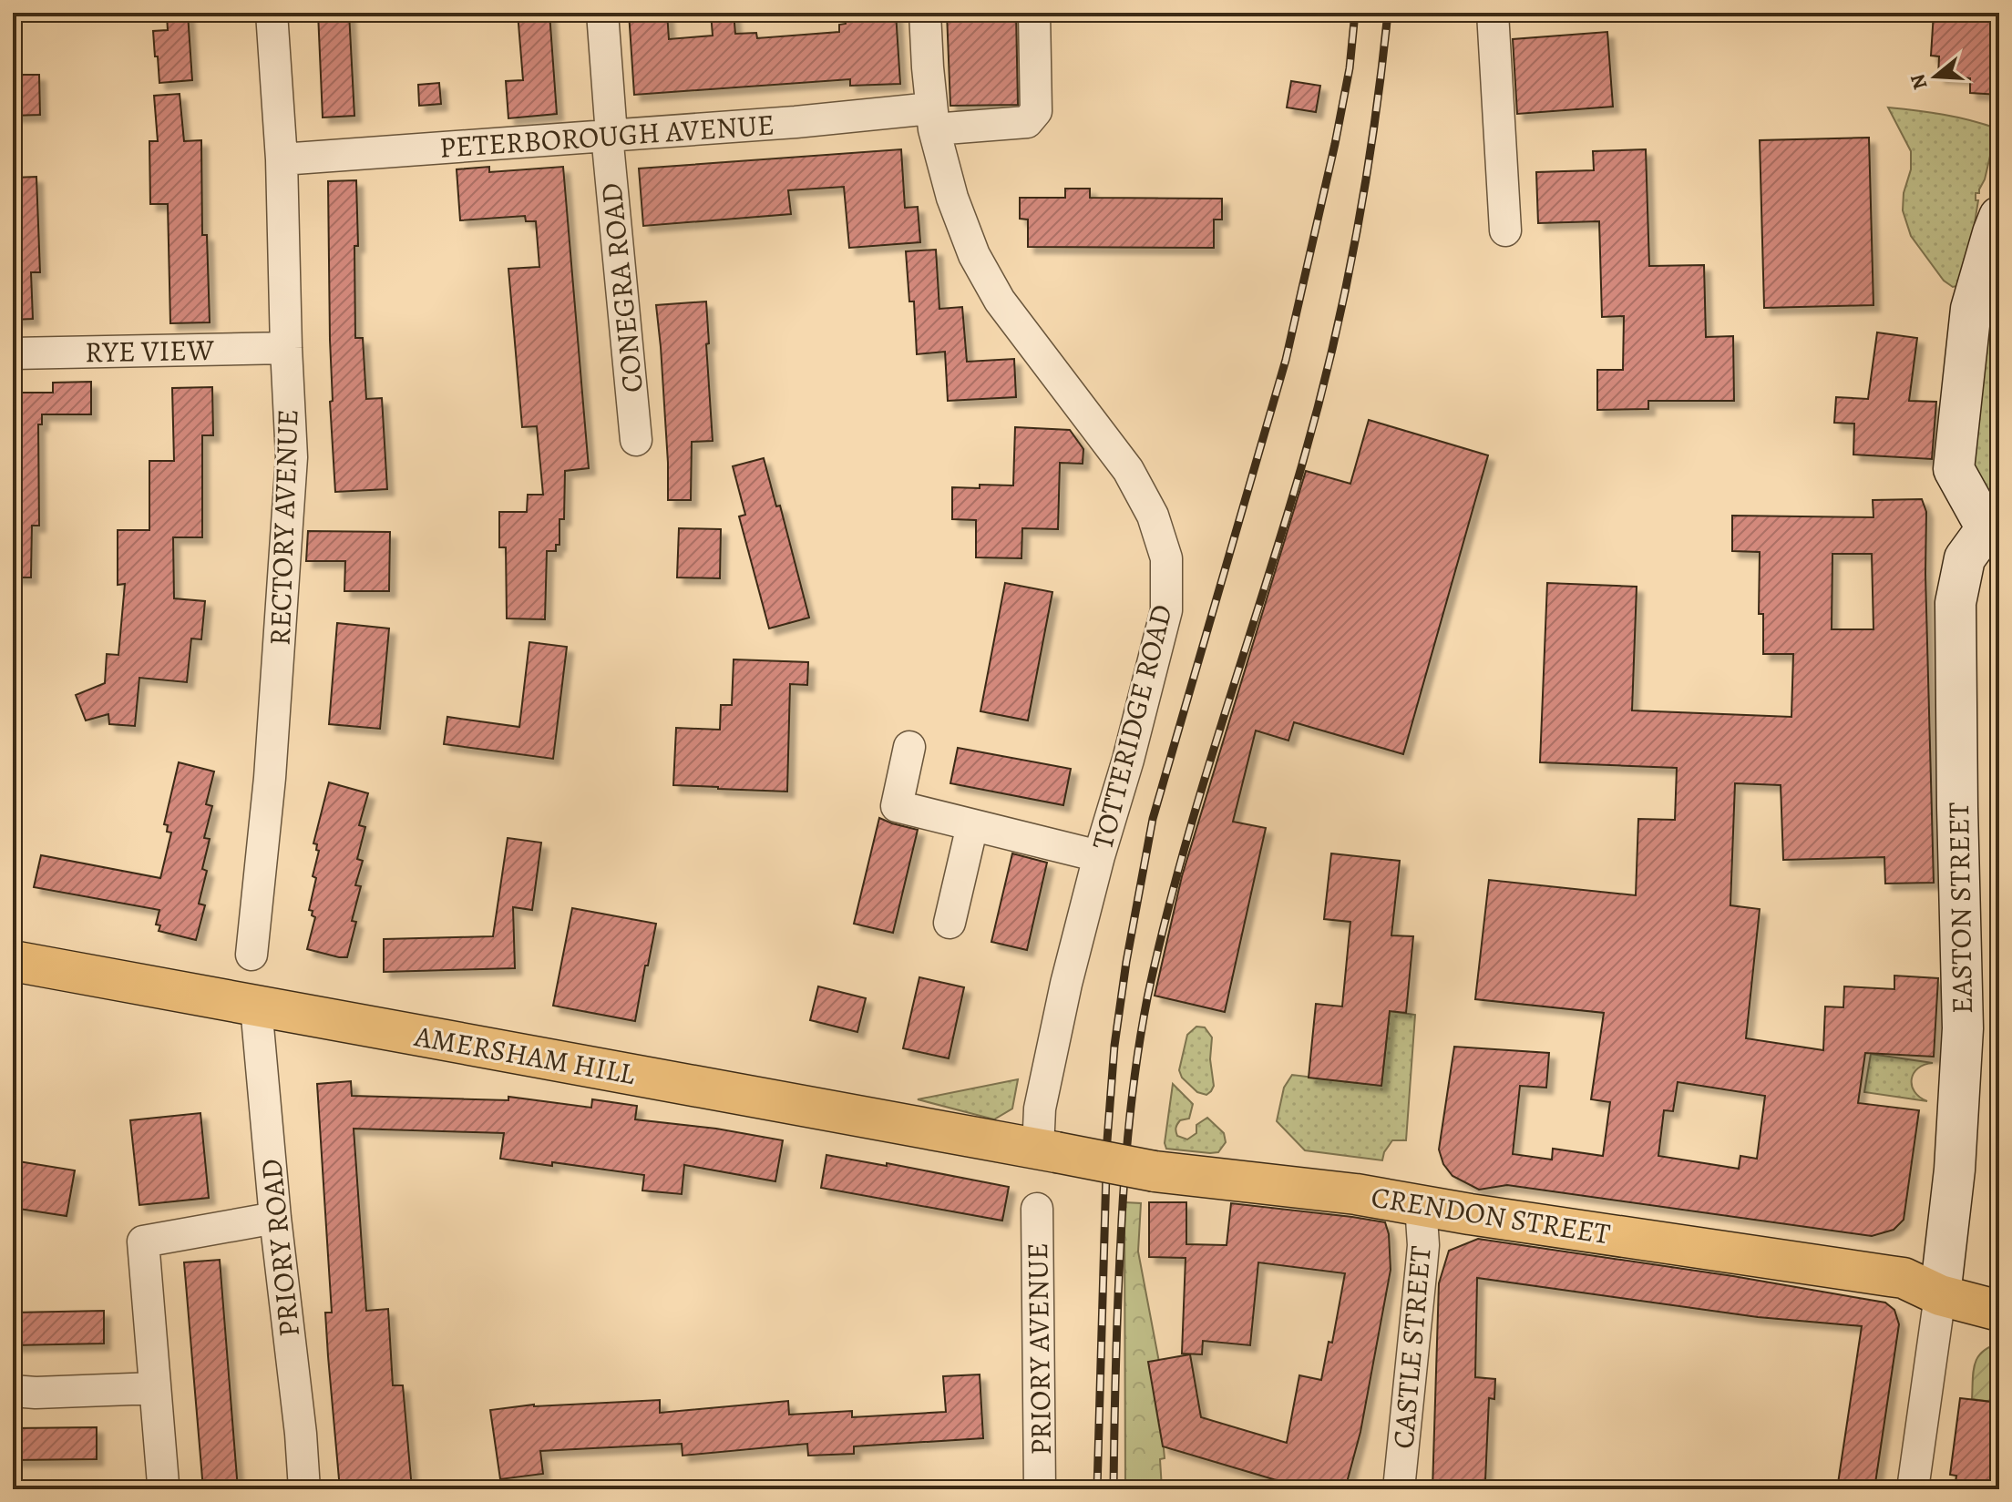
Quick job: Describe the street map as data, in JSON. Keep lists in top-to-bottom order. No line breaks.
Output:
{"streets":{"main road":["AMERSHAM HILL","CRENDON STREET"],"street":["PETERBOROUGH AVENUE","CONEGRA ROAD","RYE VIEW","RECTORY AVENUE","TOTTERIDGE ROAD","EASTON STREET","PRIORY ROAD","CASTLE STREET","PRIORY AVENUE"]},"crossings":[["PETERBOROUGH AVENUE","CONEGRA ROAD"],["PETERBOROUGH AVENUE","RECTORY AVENUE"],["PETERBOROUGH AVENUE","TOTTERIDGE ROAD"],["RYE VIEW","RECTORY AVENUE"],["TOTTERIDGE ROAD","AMERSHAM HILL"],["TOTTERIDGE ROAD","CRENDON STREET"],["EASTON STREET","CRENDON STREET"],["AMERSHAM HILL","CRENDON STREET"],["AMERSHAM HILL","PRIORY ROAD"],["CRENDON STREET","CASTLE STREET"]],"north":"left"}
